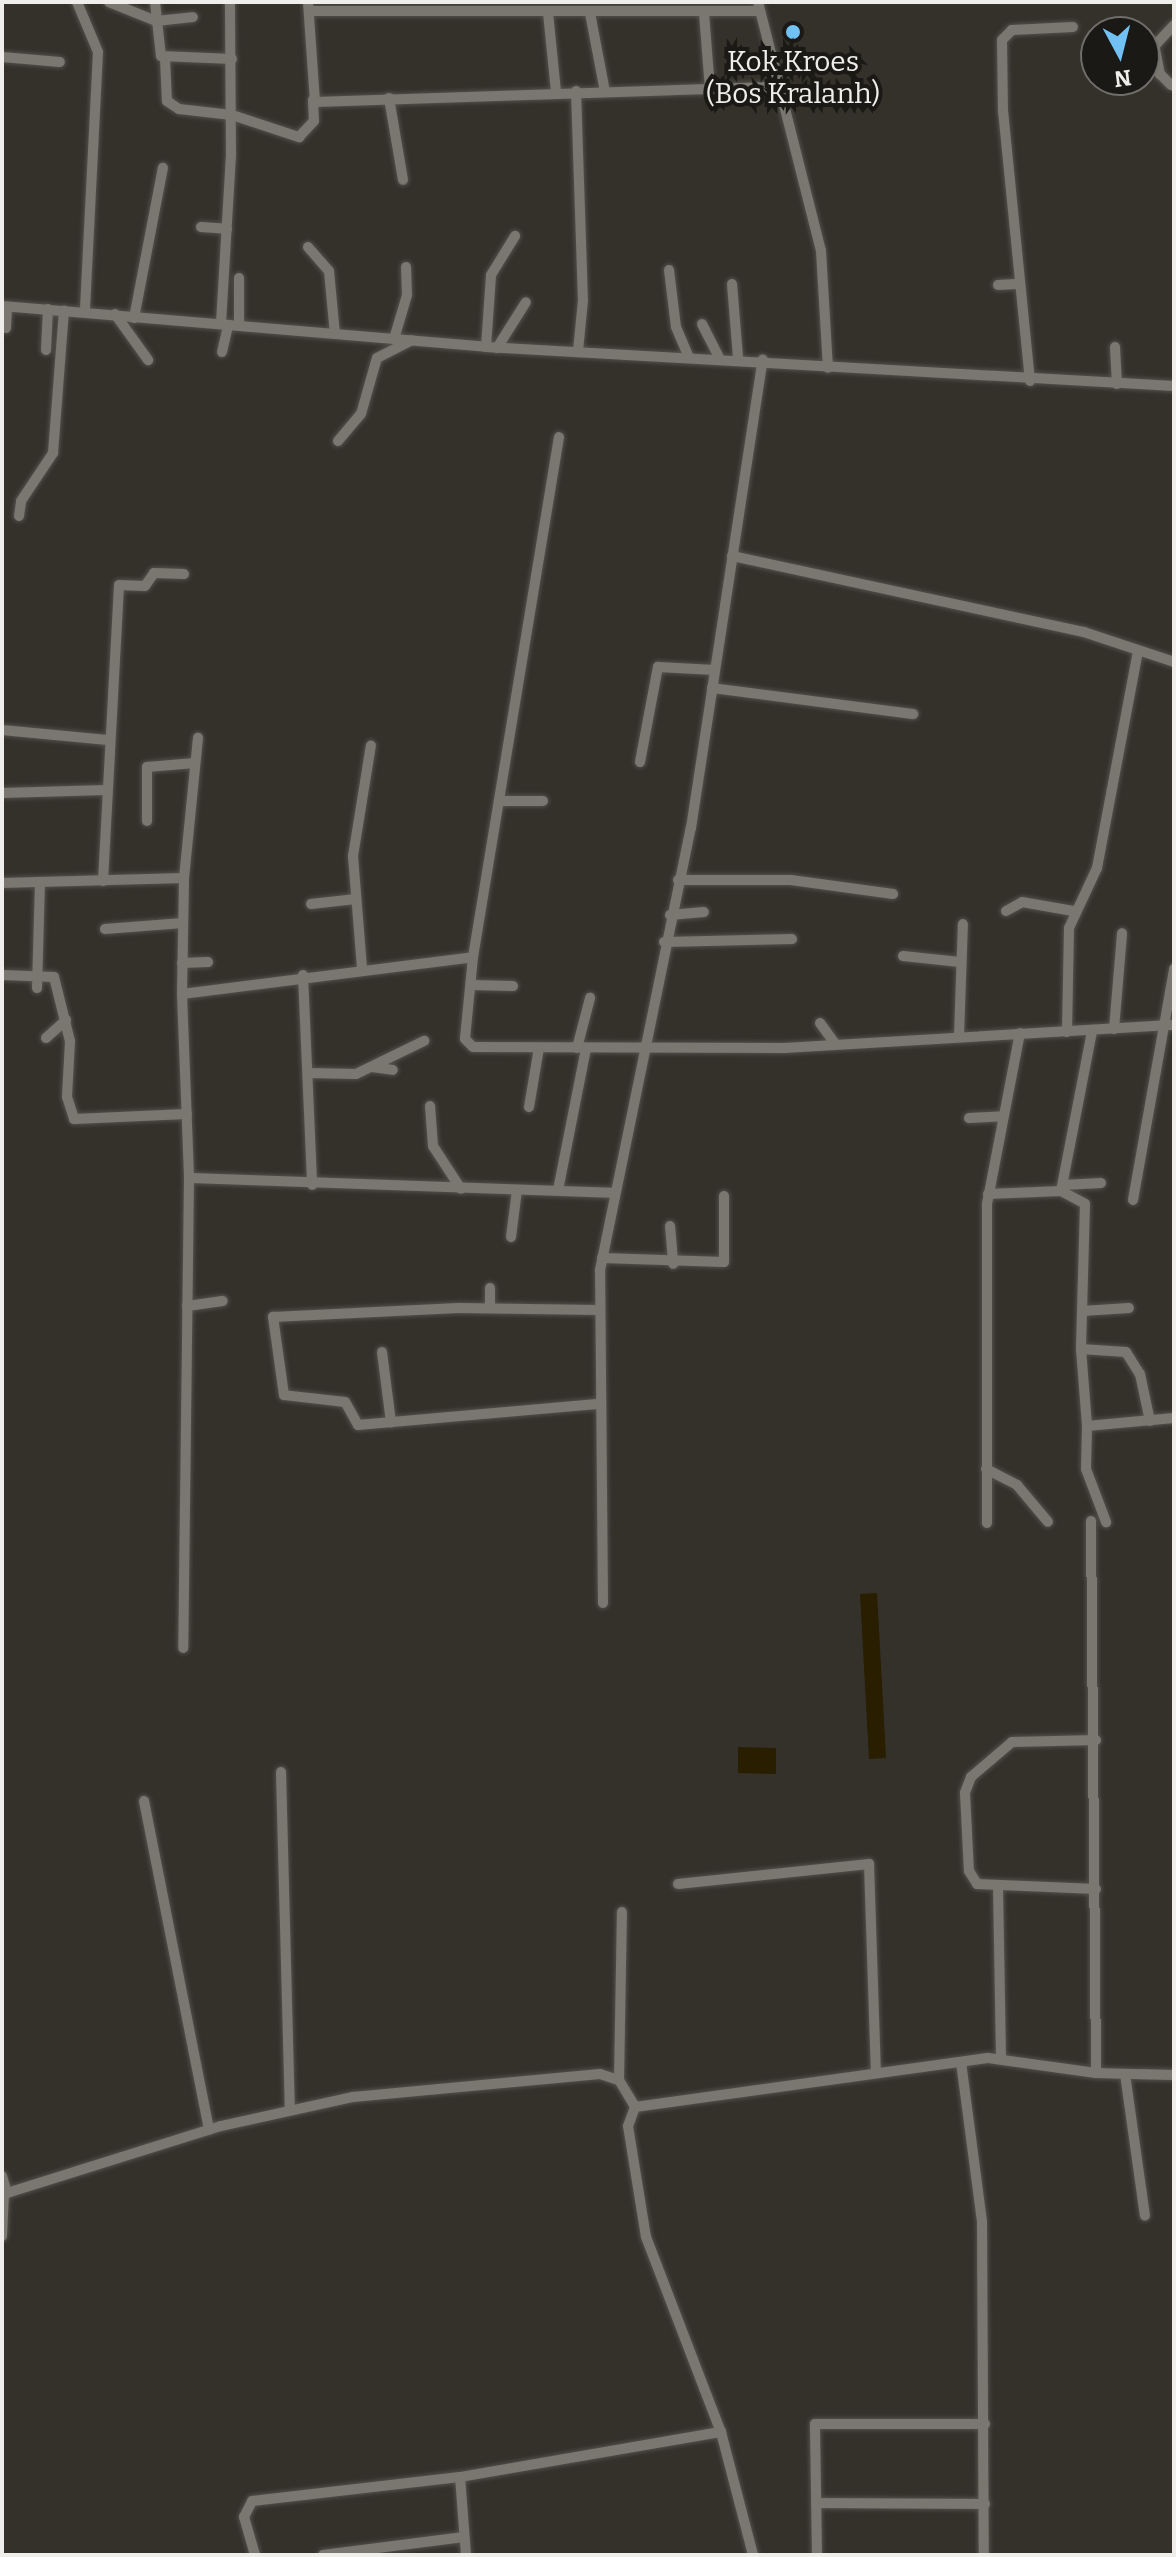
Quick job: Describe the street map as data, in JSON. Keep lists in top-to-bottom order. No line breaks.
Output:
{"places":["Kok Kroes (Bos Kralanh)"],"north":"bottom"}
